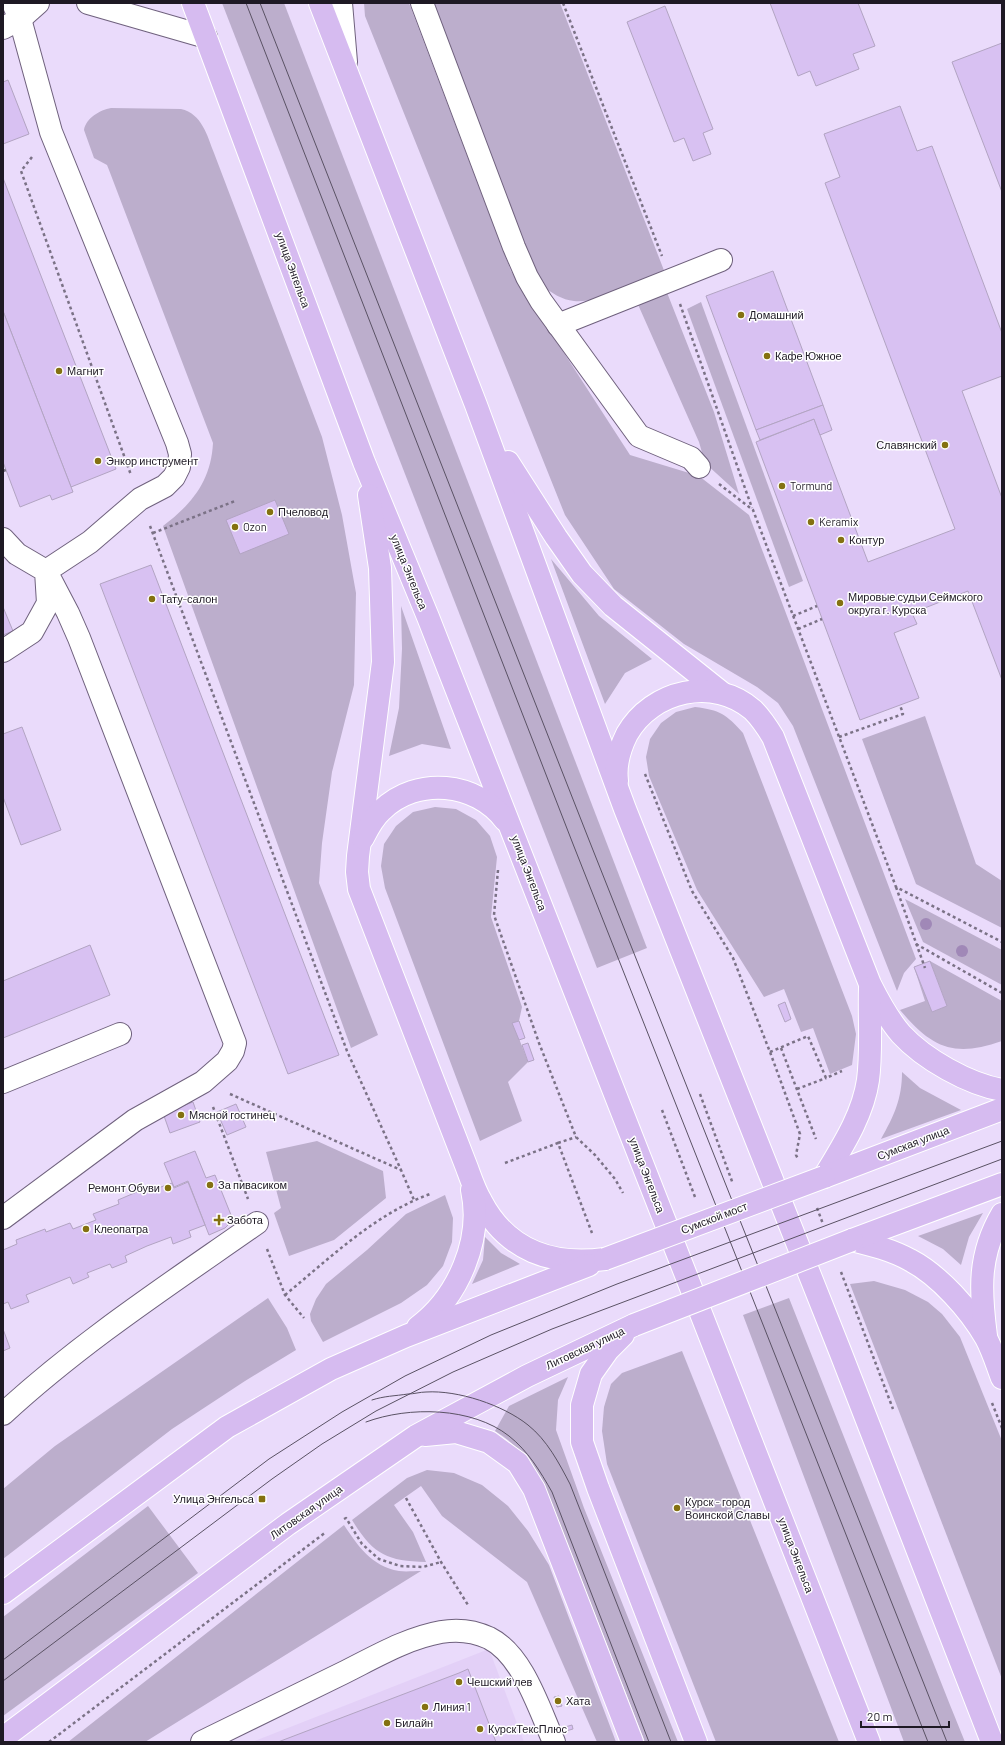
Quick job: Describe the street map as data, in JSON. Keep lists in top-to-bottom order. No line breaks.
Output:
{"streets":{"main road":["улица Энгельса","Сумская улица","Сумской мост","Литовская улица"]},"crossings":[["Сумская улица","Сумской мост"]],"places":{"other":["Домашний","Кафе Южное","Магнит","Славянский","Энкор инструмент","Tormund","Пчеловод","Keramix","Ozon","Контур","Тату-салон","Мировые судьи Сеймского округа г. Курска","Мясной гостинец","За пивасиком","Ремонт Обуви","Клеопатра","Курск - город Воинской Славы","Чешский лев","Хата","Линия 1","Билайн","КурскТексПлюс"],"health":["Забота"],"transit":["Улица Энгельса"]},"scale_bar":"20 m"}
